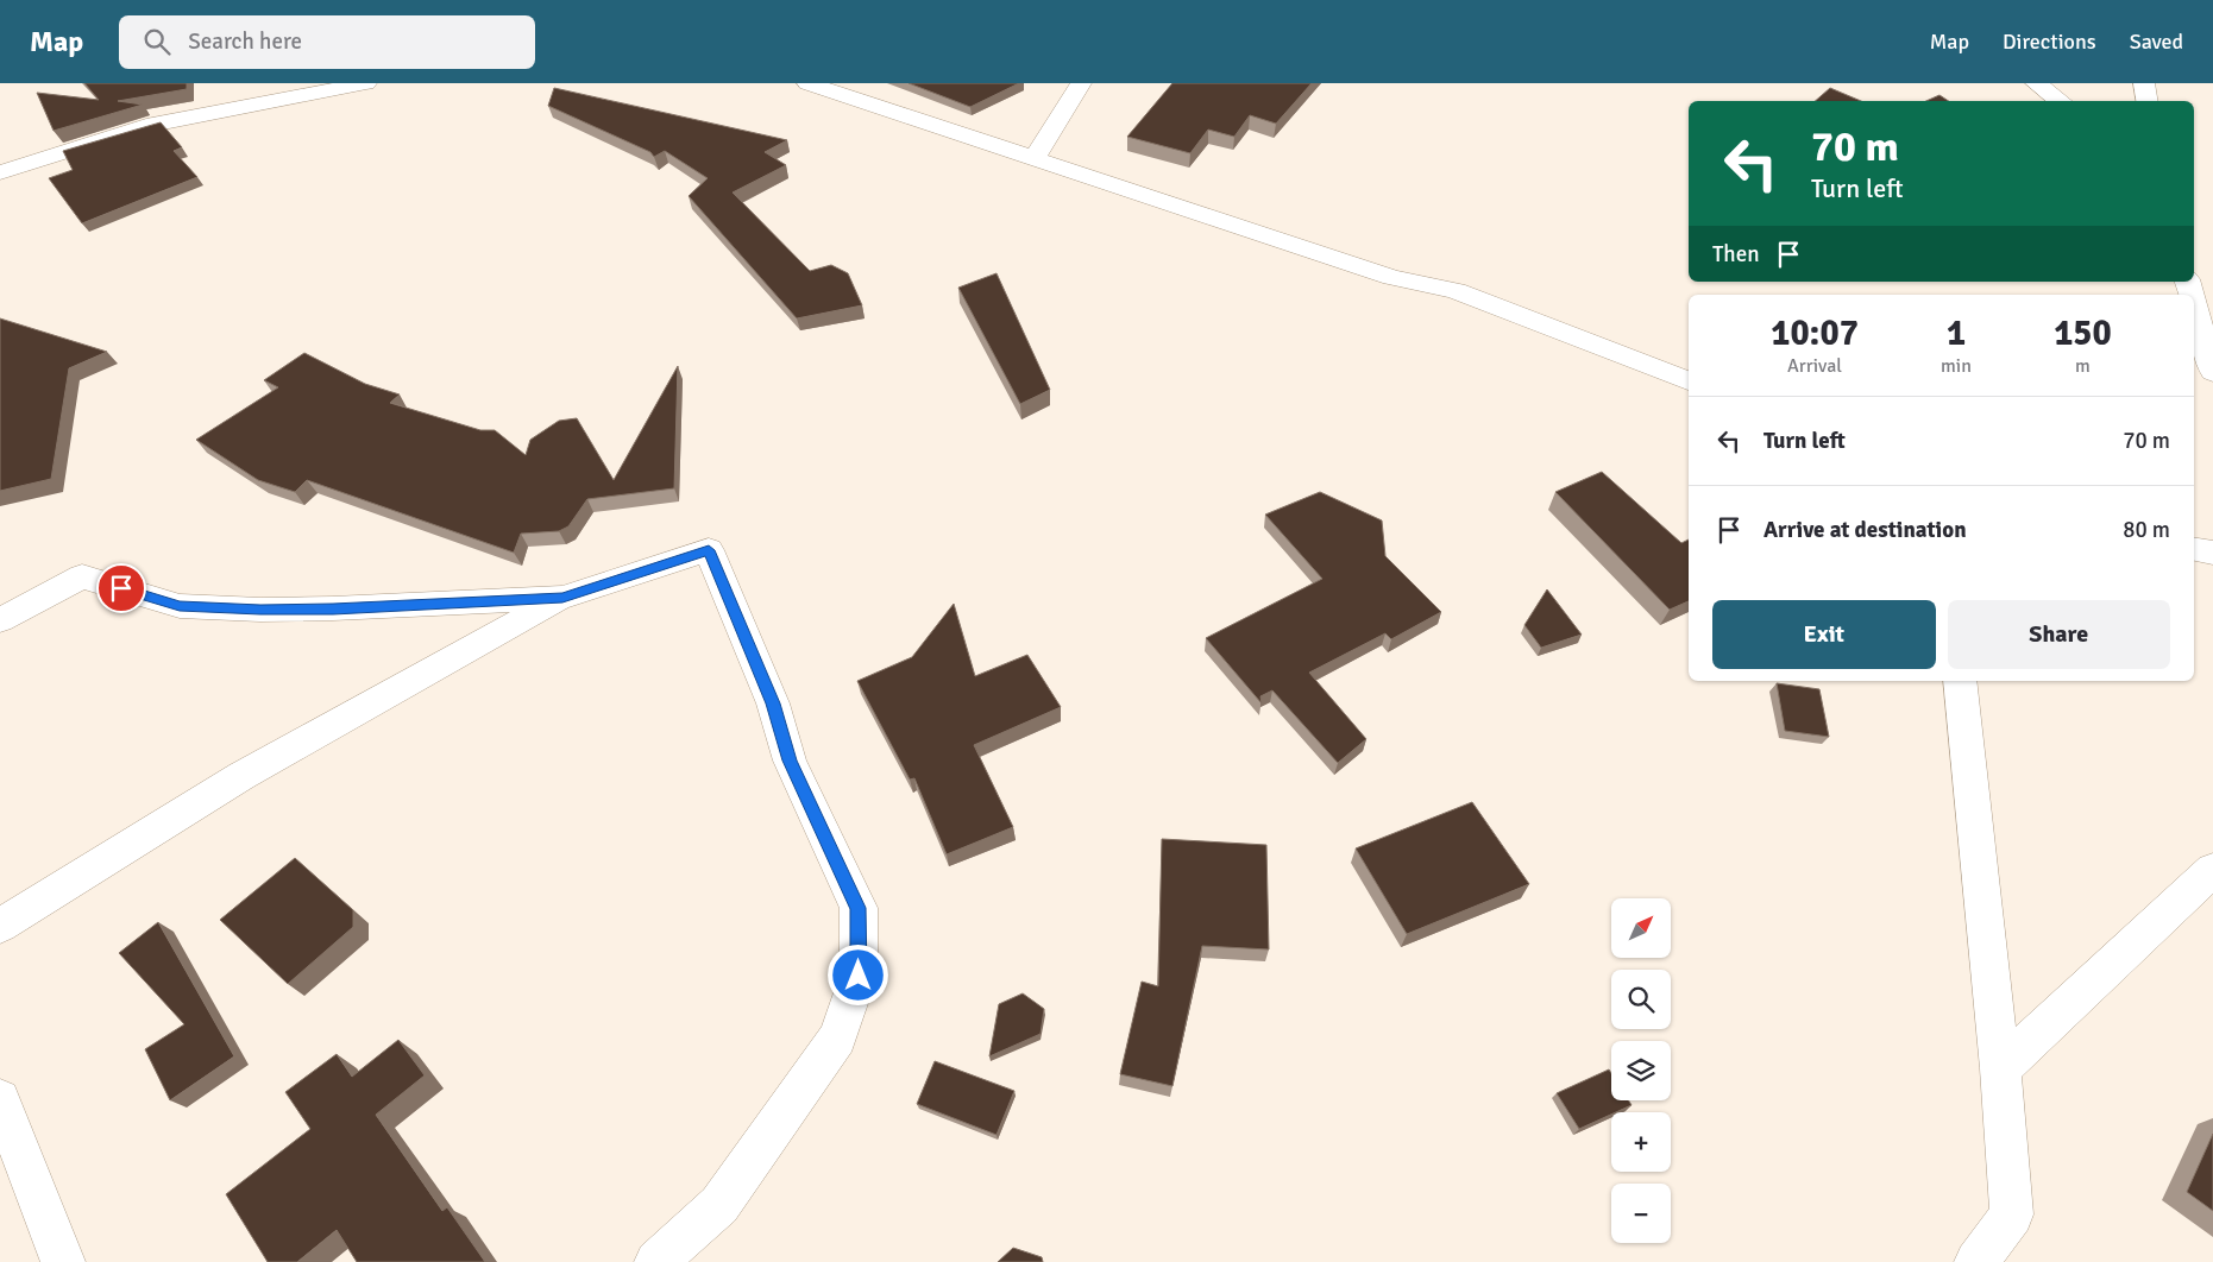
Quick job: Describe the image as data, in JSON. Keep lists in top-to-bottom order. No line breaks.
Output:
{"north":"top right","page":{"header":"Map","search":"Search here","nav":["Map","Directions","Saved"],"turn":["70 m","Turn left"],"then":"Then","eta":["10:07","Arrival","1","min","150","m"],"list":[{"name":"Turn left","value":"70 m"},{"name":"Arrive at destination","value":"80 m"}],"buttons":["Exit","Share"],"map_buttons":["+","−"]}}
